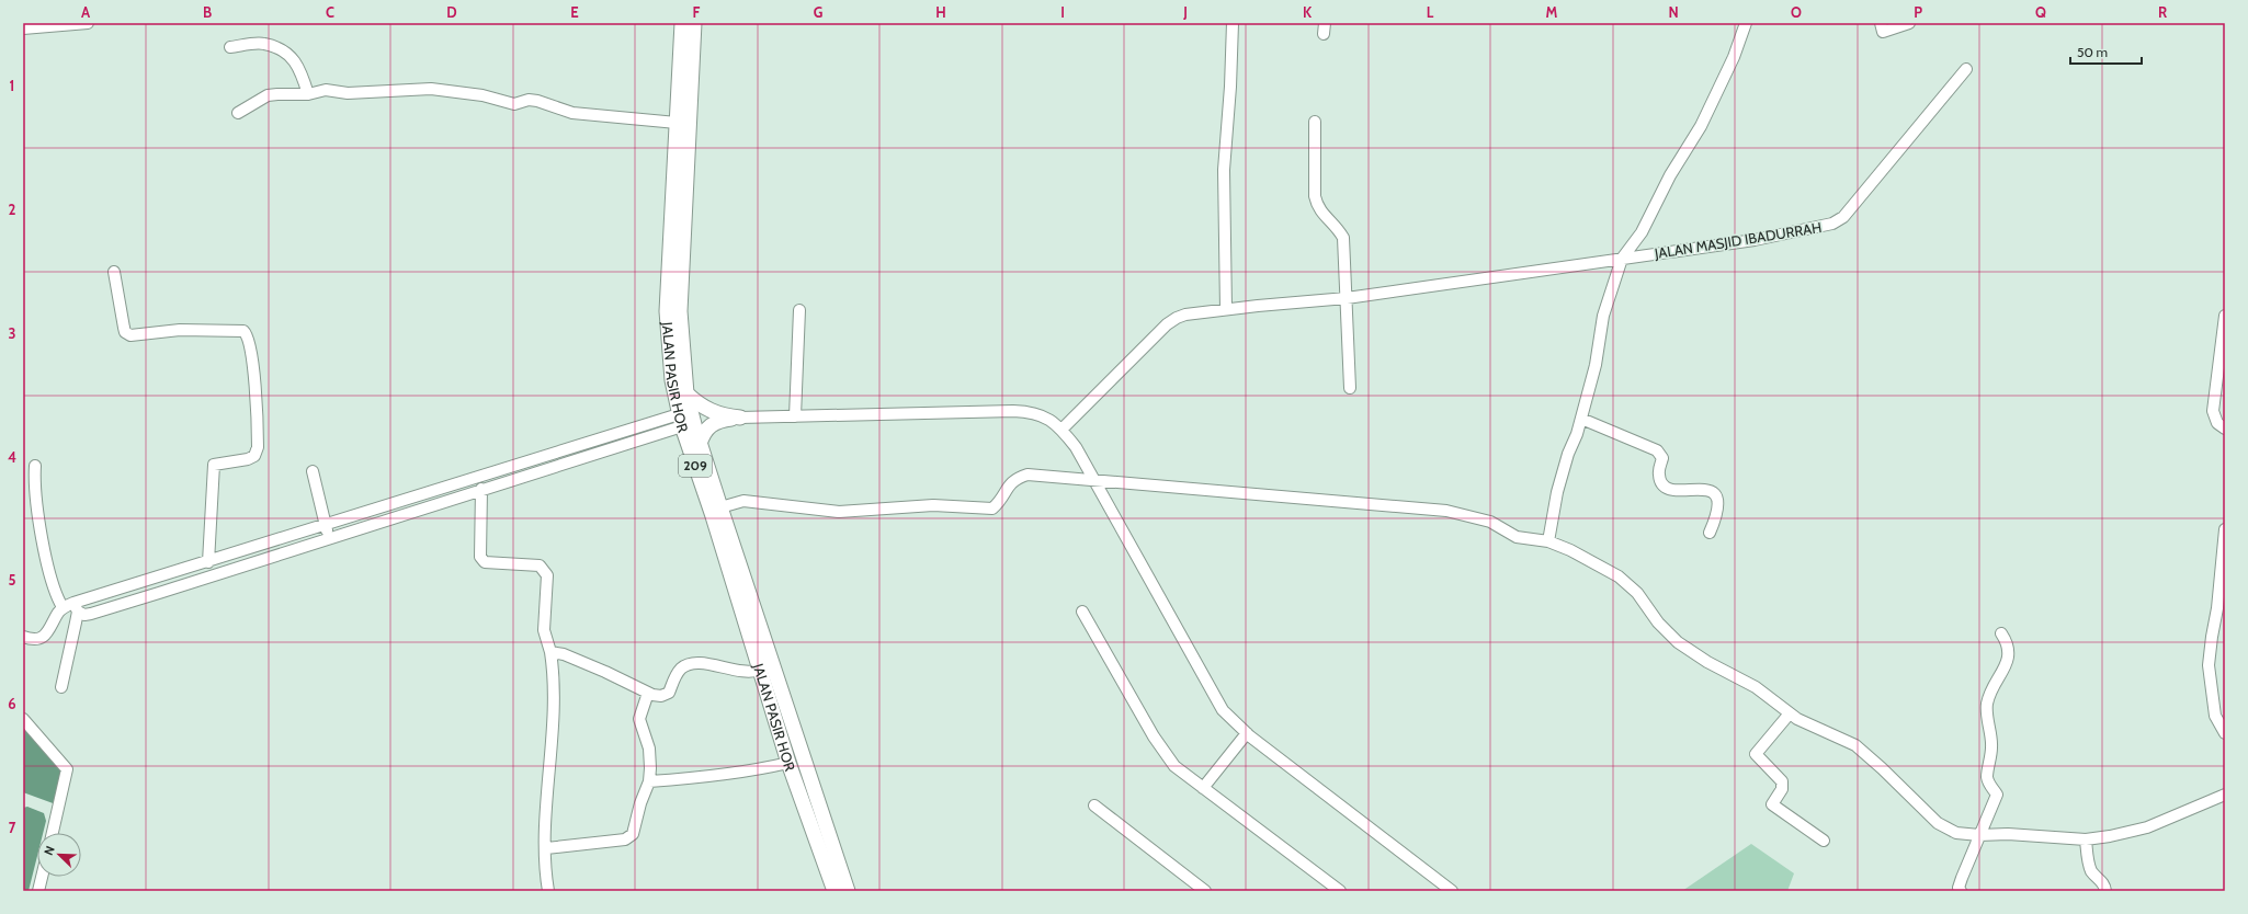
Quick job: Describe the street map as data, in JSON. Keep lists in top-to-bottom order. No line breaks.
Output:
{"streets":{"main road":["JALAN PASIR HOR","209"],"street":["JALAN MASJID IBADURRAH"]},"scale_bar":"50 m","north":"top left","grid":{"columns":["A","B","C","D","E","F","G","H","I","J","K","L","M","N","O","P","Q","R"],"rows":["1","2","3","4","5","6","7"]}}
